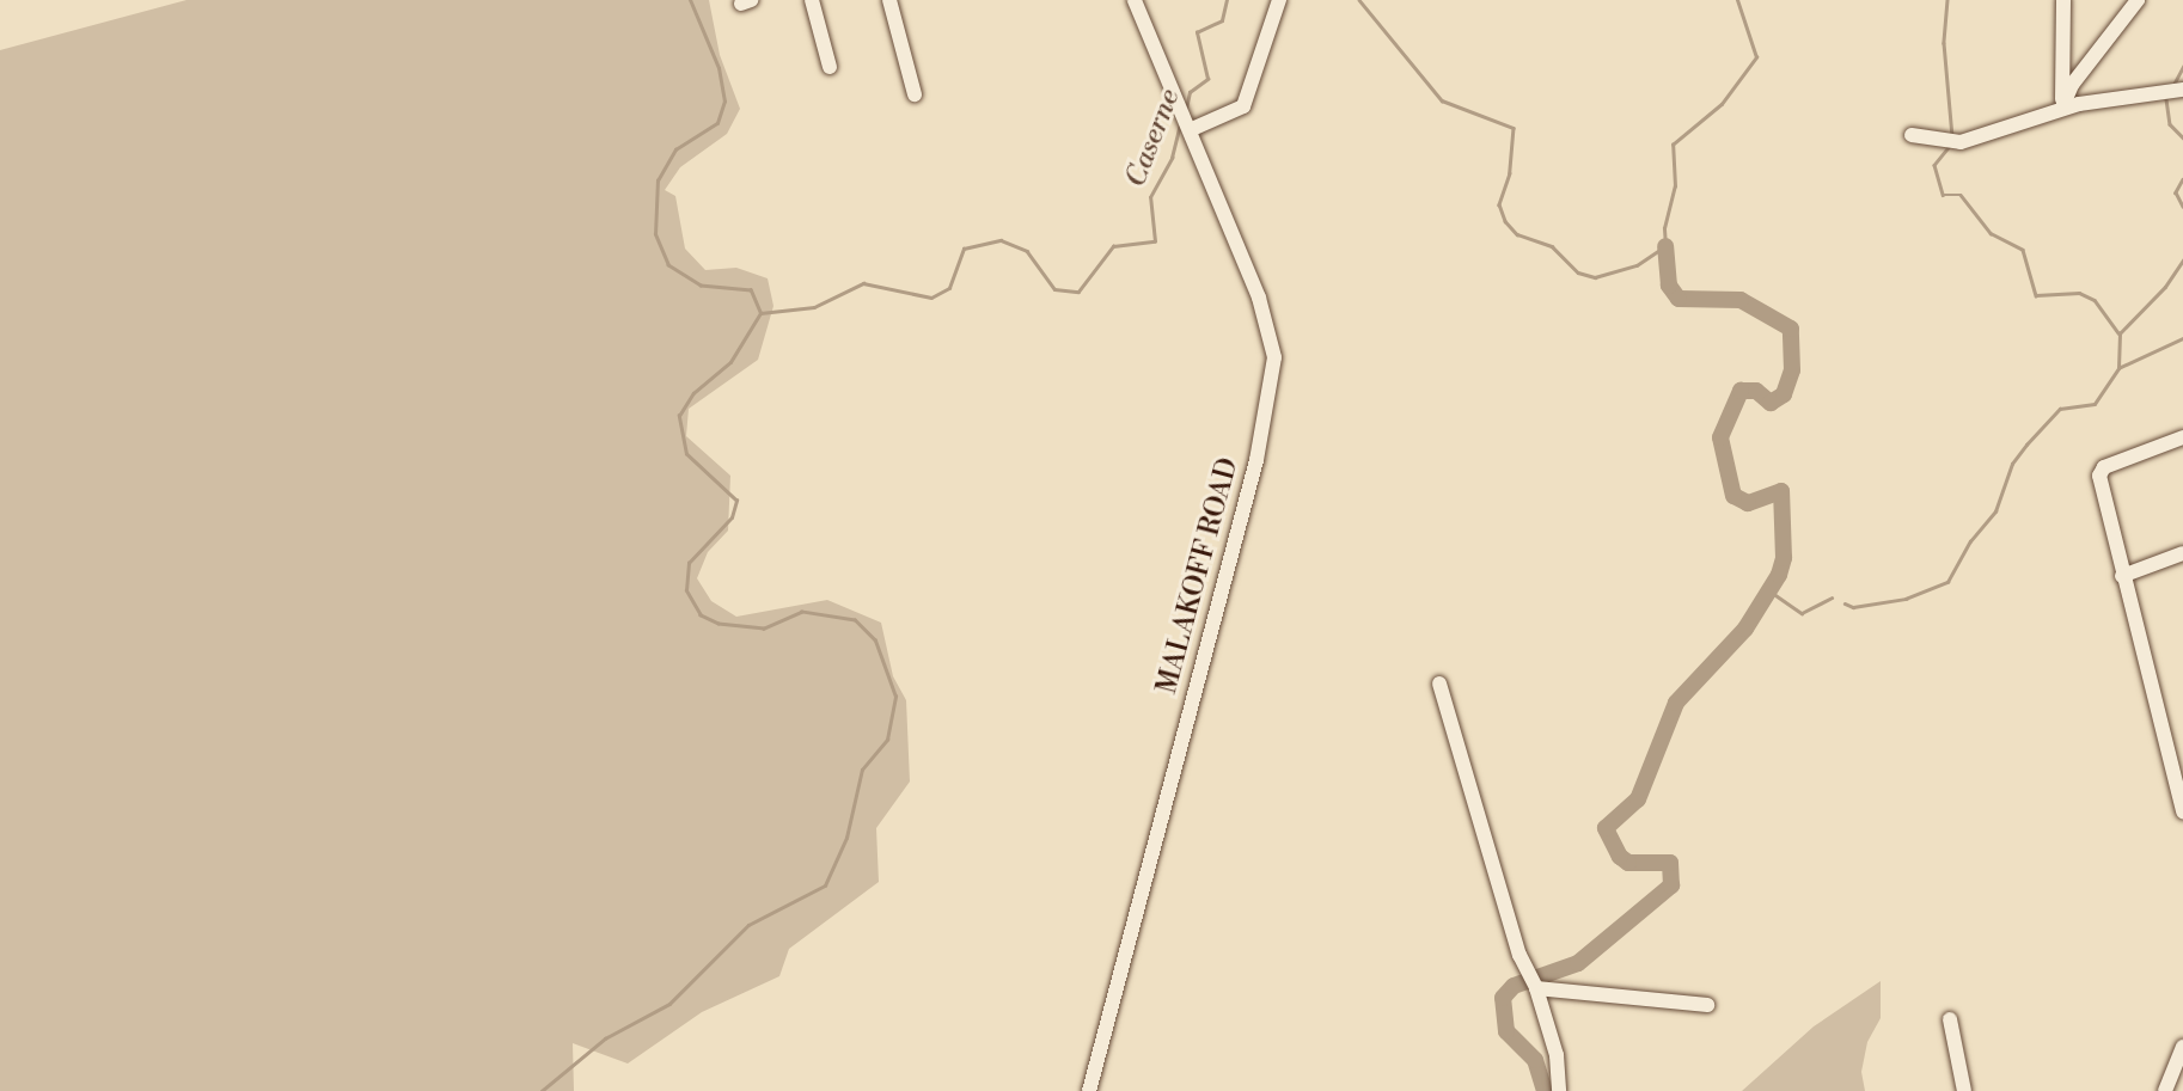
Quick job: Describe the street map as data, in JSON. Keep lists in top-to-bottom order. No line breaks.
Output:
{"streets":{"street":["MALAKOFF ROAD"]},"water":["Caserne"]}
